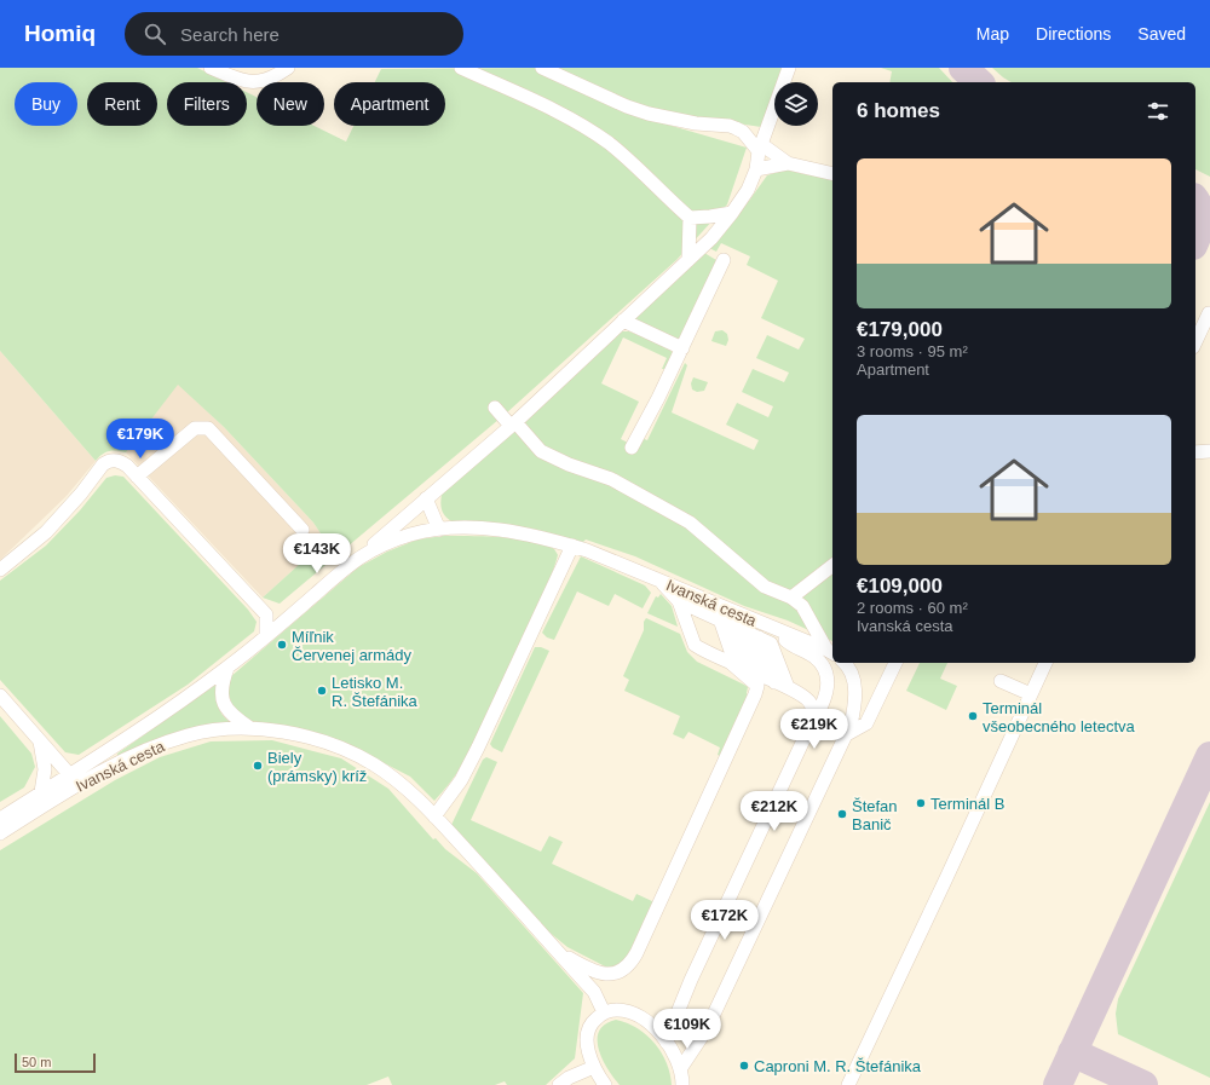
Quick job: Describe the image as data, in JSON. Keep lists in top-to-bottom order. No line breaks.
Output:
{"streets":{"street":["Ivanská cesta"]},"places":["Míľnik Červenej armády","Letisko M. R. Štefánika","Terminál všeobecného letectva","Biely (prámsky) kríž","Terminál B","Štefan Banič","Caproni M. R. Štefánika"],"scale_bar":"50 m","page":{"header":"Homiq","search":"Search here","nav":["Map","Directions","Saved"],"chip":["Buy","Rent","Filters","New","Apartment"],"heading":"6 homes","list":[{"name":"€179,000","note":"3 rooms · 95 m² · Apartment"},{"name":"€109,000","note":"2 rooms · 60 m² · Ivanská cesta"}],"price":["€179K","€143K","€219K","€212K","€172K","€109K"],"scale":"50 m"}}
